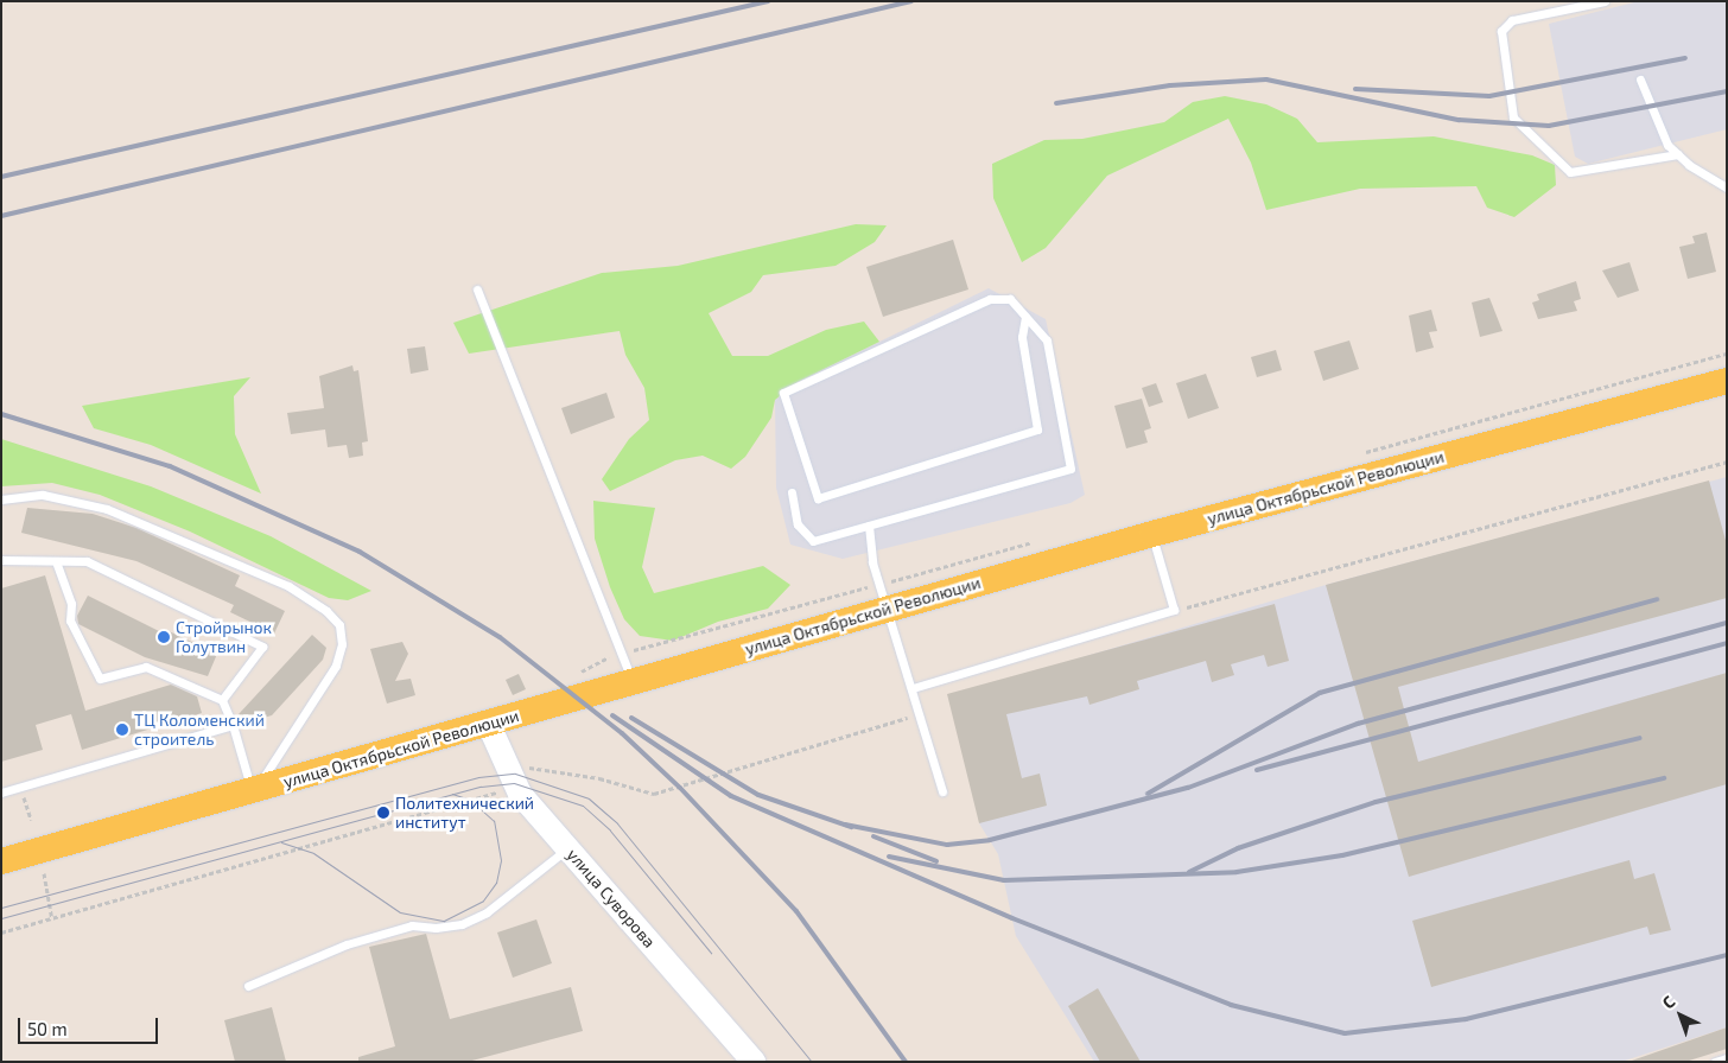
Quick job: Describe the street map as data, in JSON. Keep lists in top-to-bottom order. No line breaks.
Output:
{"streets":{"main road":["улица Октябрьской Революции"],"street":["улица Суворова"]},"crossings":[["улица Октябрьской Революции","улица Суворова"]],"places":["Стройрынок Голутвин","ТЦ Коломенский строитель","Политехнический институт"],"scale_bar":"50 m","north":"top left"}
